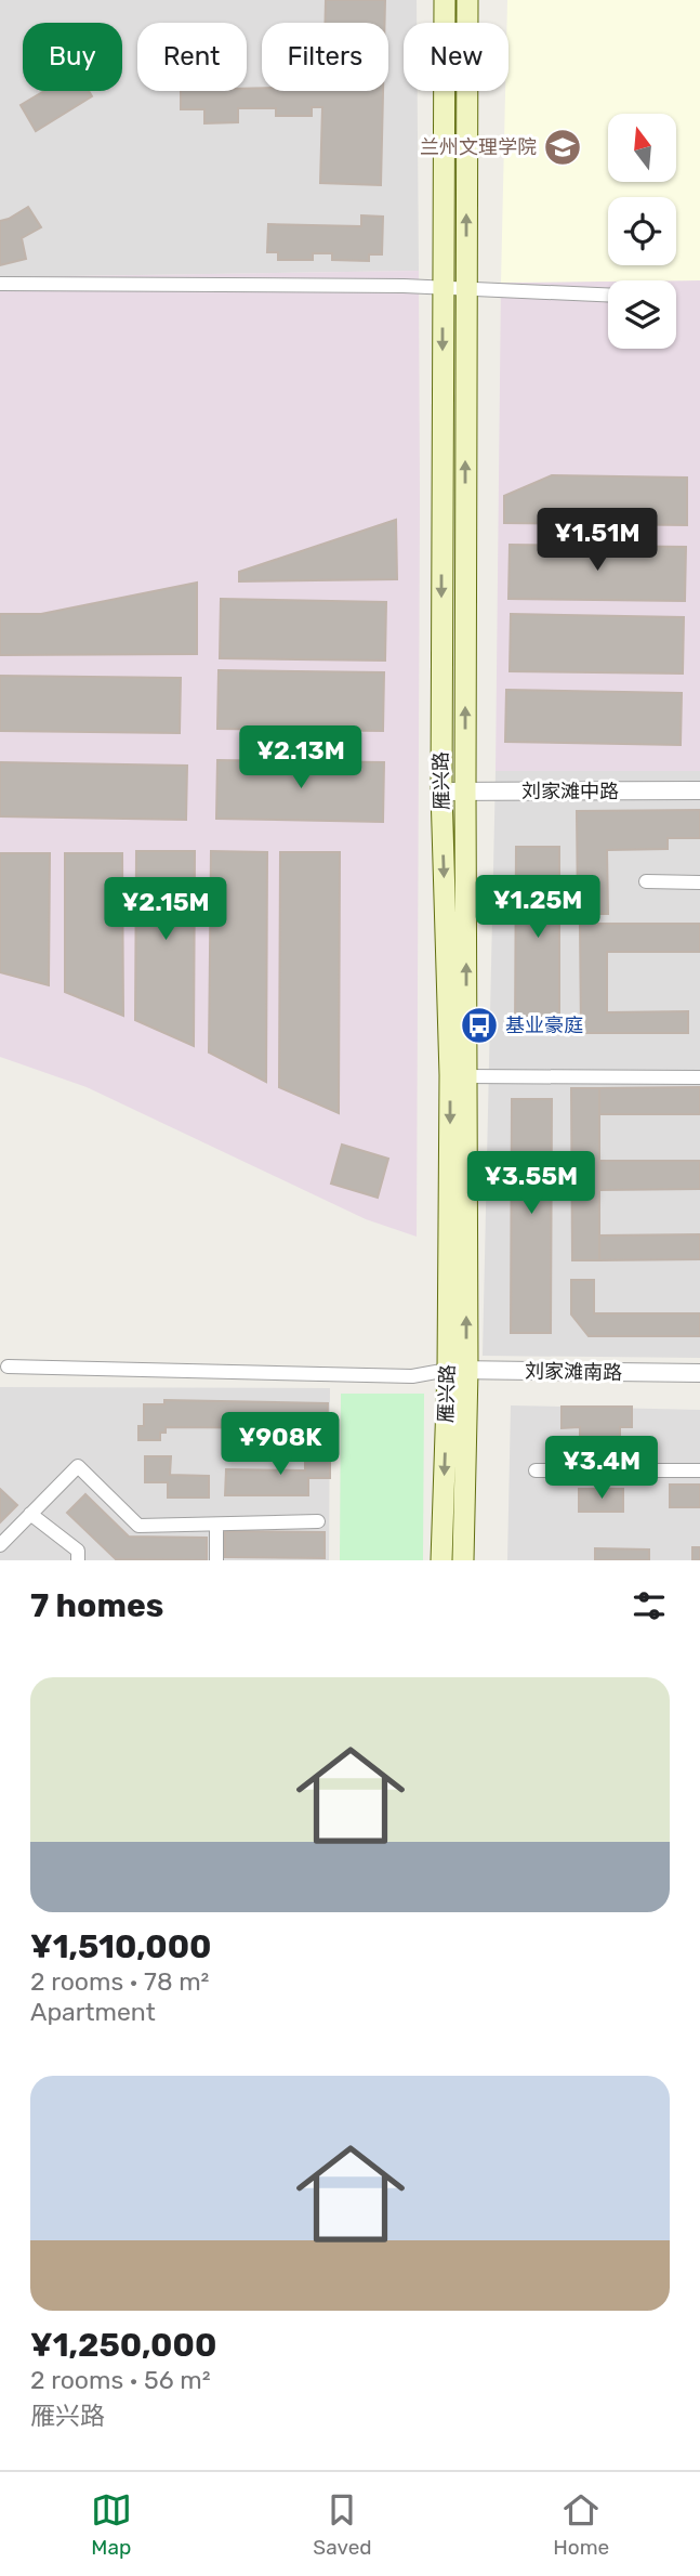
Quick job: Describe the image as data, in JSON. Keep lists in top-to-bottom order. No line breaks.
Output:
{"streets":{"main road":["雁兴路"],"street":["刘家滩中路","刘家滩南路"]},"crossings":[["雁兴路","刘家滩中路"],["雁兴路","刘家滩南路"]],"places":{"school or university":["兰州文理学院"],"bus stop":["基业豪庭"]},"north":"top","page":{"chip":["Buy","Rent","Filters","New"],"price":["¥1.51M","¥2.13M","¥1.25M","¥2.15M","¥3.55M","¥908K","¥3.4M"],"heading":"7 homes","list":[{"name":"¥1,510,000","note":"2 rooms · 78 m² · Apartment"},{"name":"¥1,250,000","note":"2 rooms · 56 m² · 雁兴路"}],"tabs":["Map","Saved","Home"]}}
